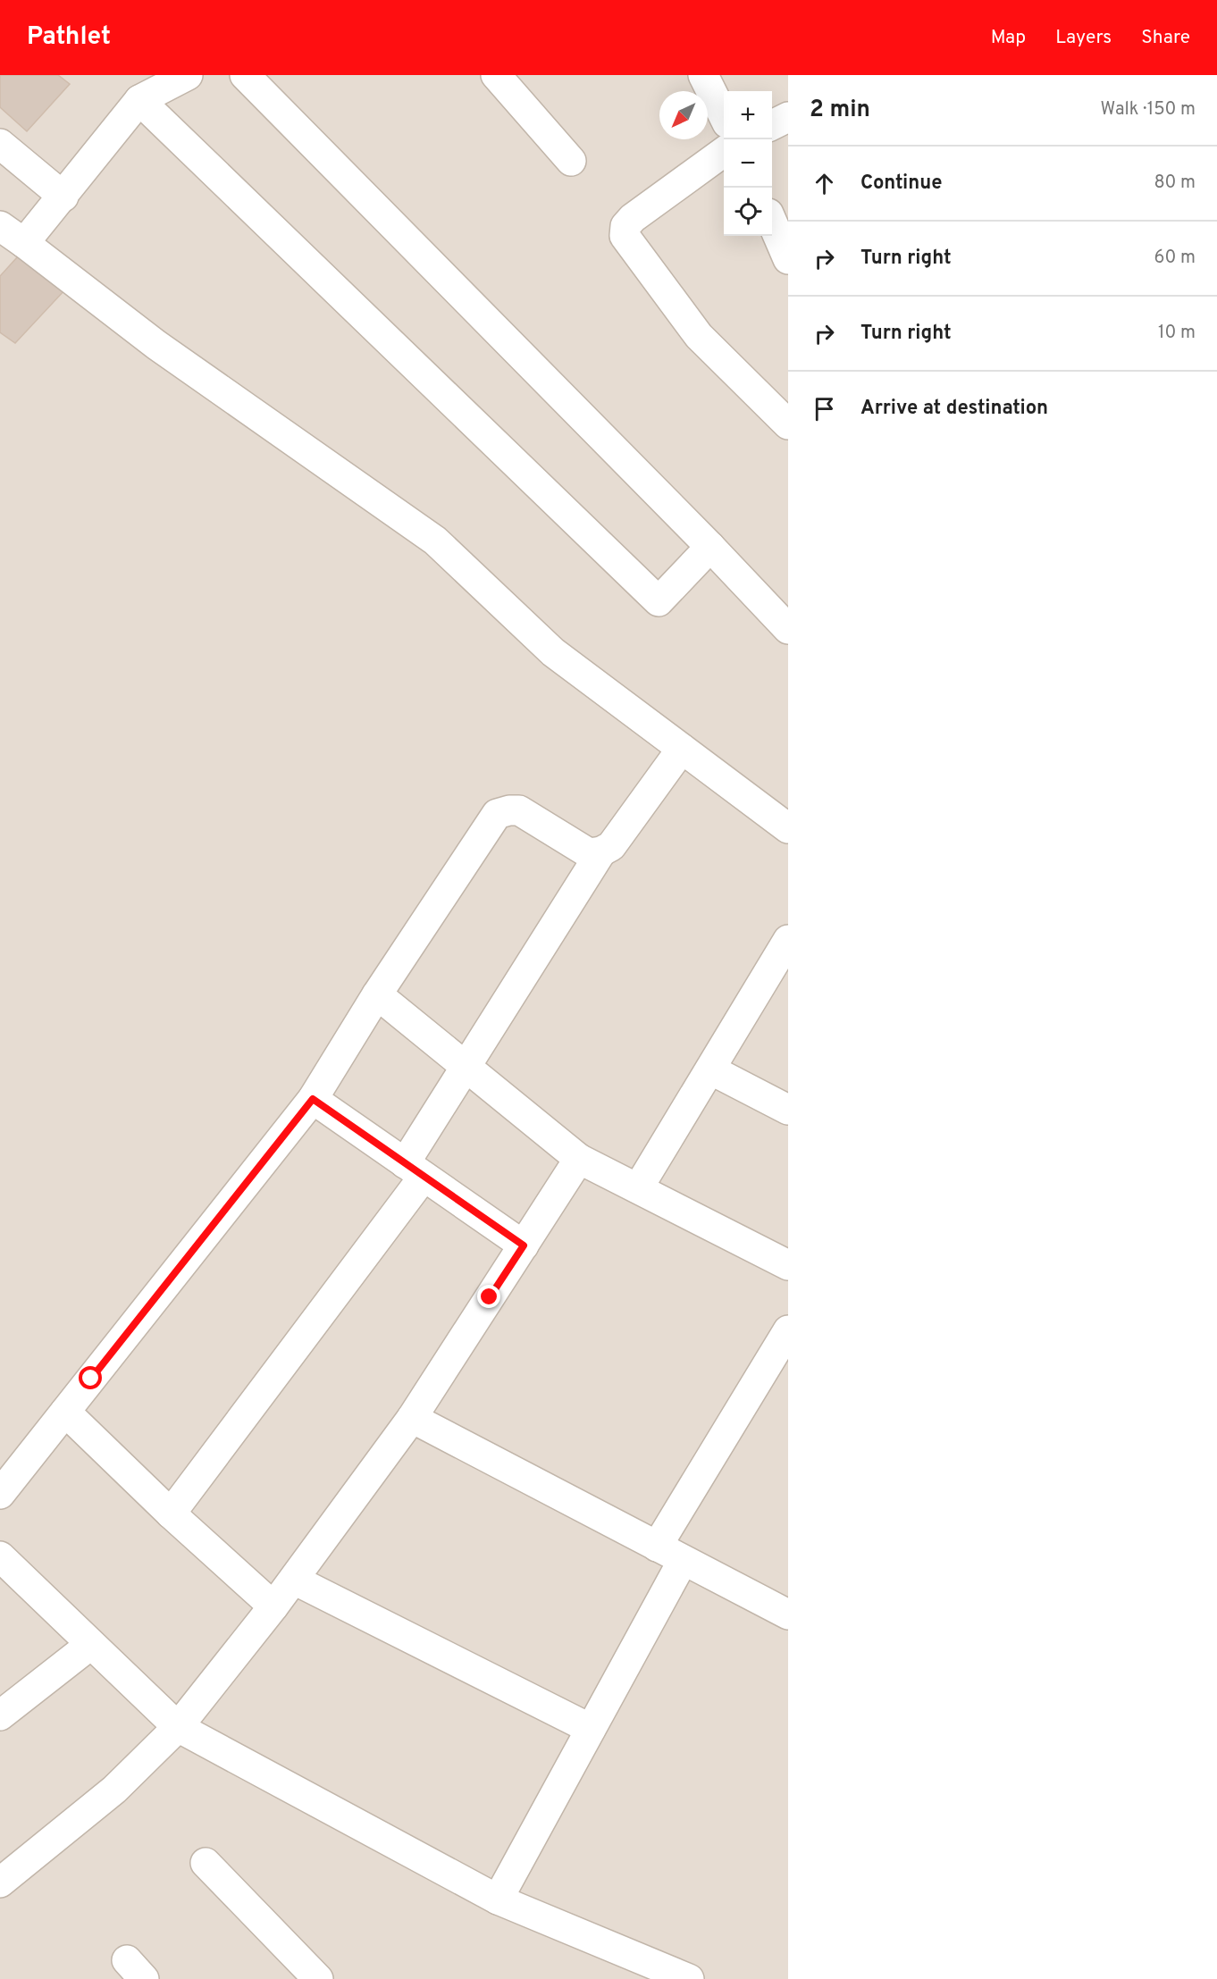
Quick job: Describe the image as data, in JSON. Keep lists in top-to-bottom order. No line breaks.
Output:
{"north":"bottom left","page":{"header":"Pathlet","nav":["Map","Layers","Share"],"heading":["2 min","Walk · 150 m"],"map_buttons":["+","−"],"list":[["Continue","80 m"],["Turn right","60 m"],["Turn right","10 m"],"Arrive at destination"]}}
